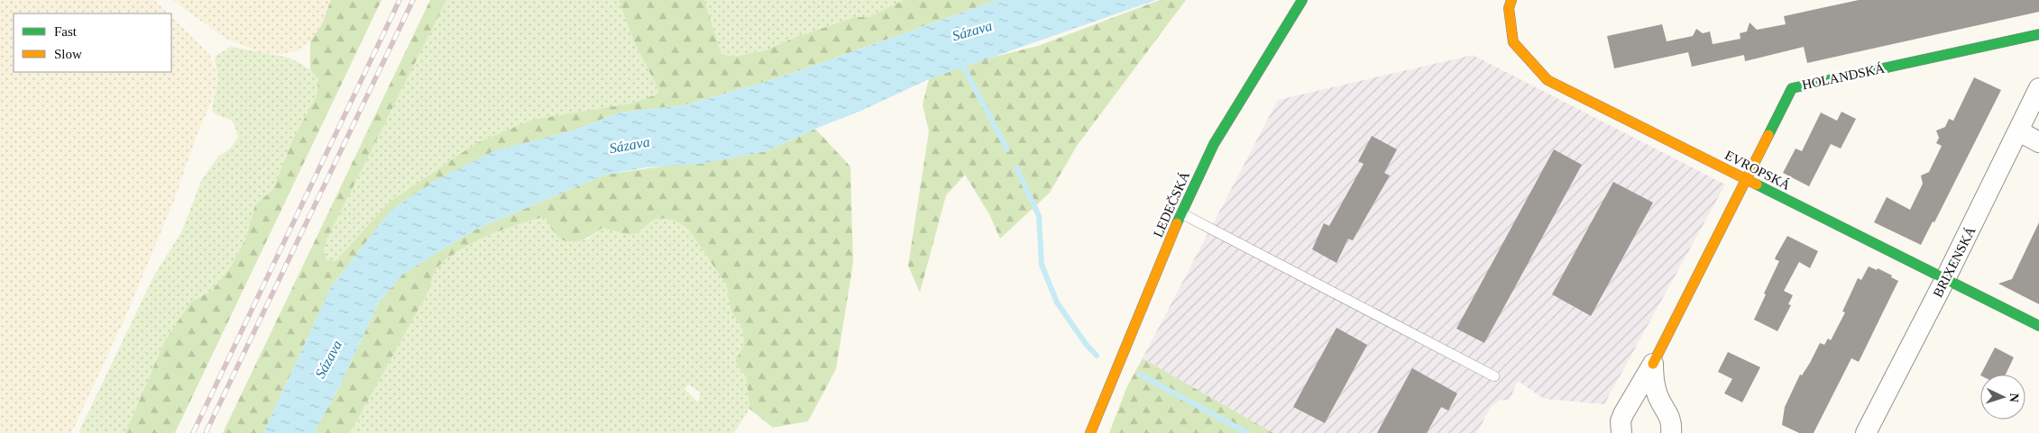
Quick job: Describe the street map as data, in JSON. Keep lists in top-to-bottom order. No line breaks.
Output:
{"streets":{"street":["HOLANDSKÁ","EVROPSKÁ","LEDEČSKÁ","BRIXENSKÁ"]},"crossings":[["HOLANDSKÁ","EVROPSKÁ"],["EVROPSKÁ","BRIXENSKÁ"]],"water":["Sázava"],"legend":["Fast","Slow"],"north":"right"}
